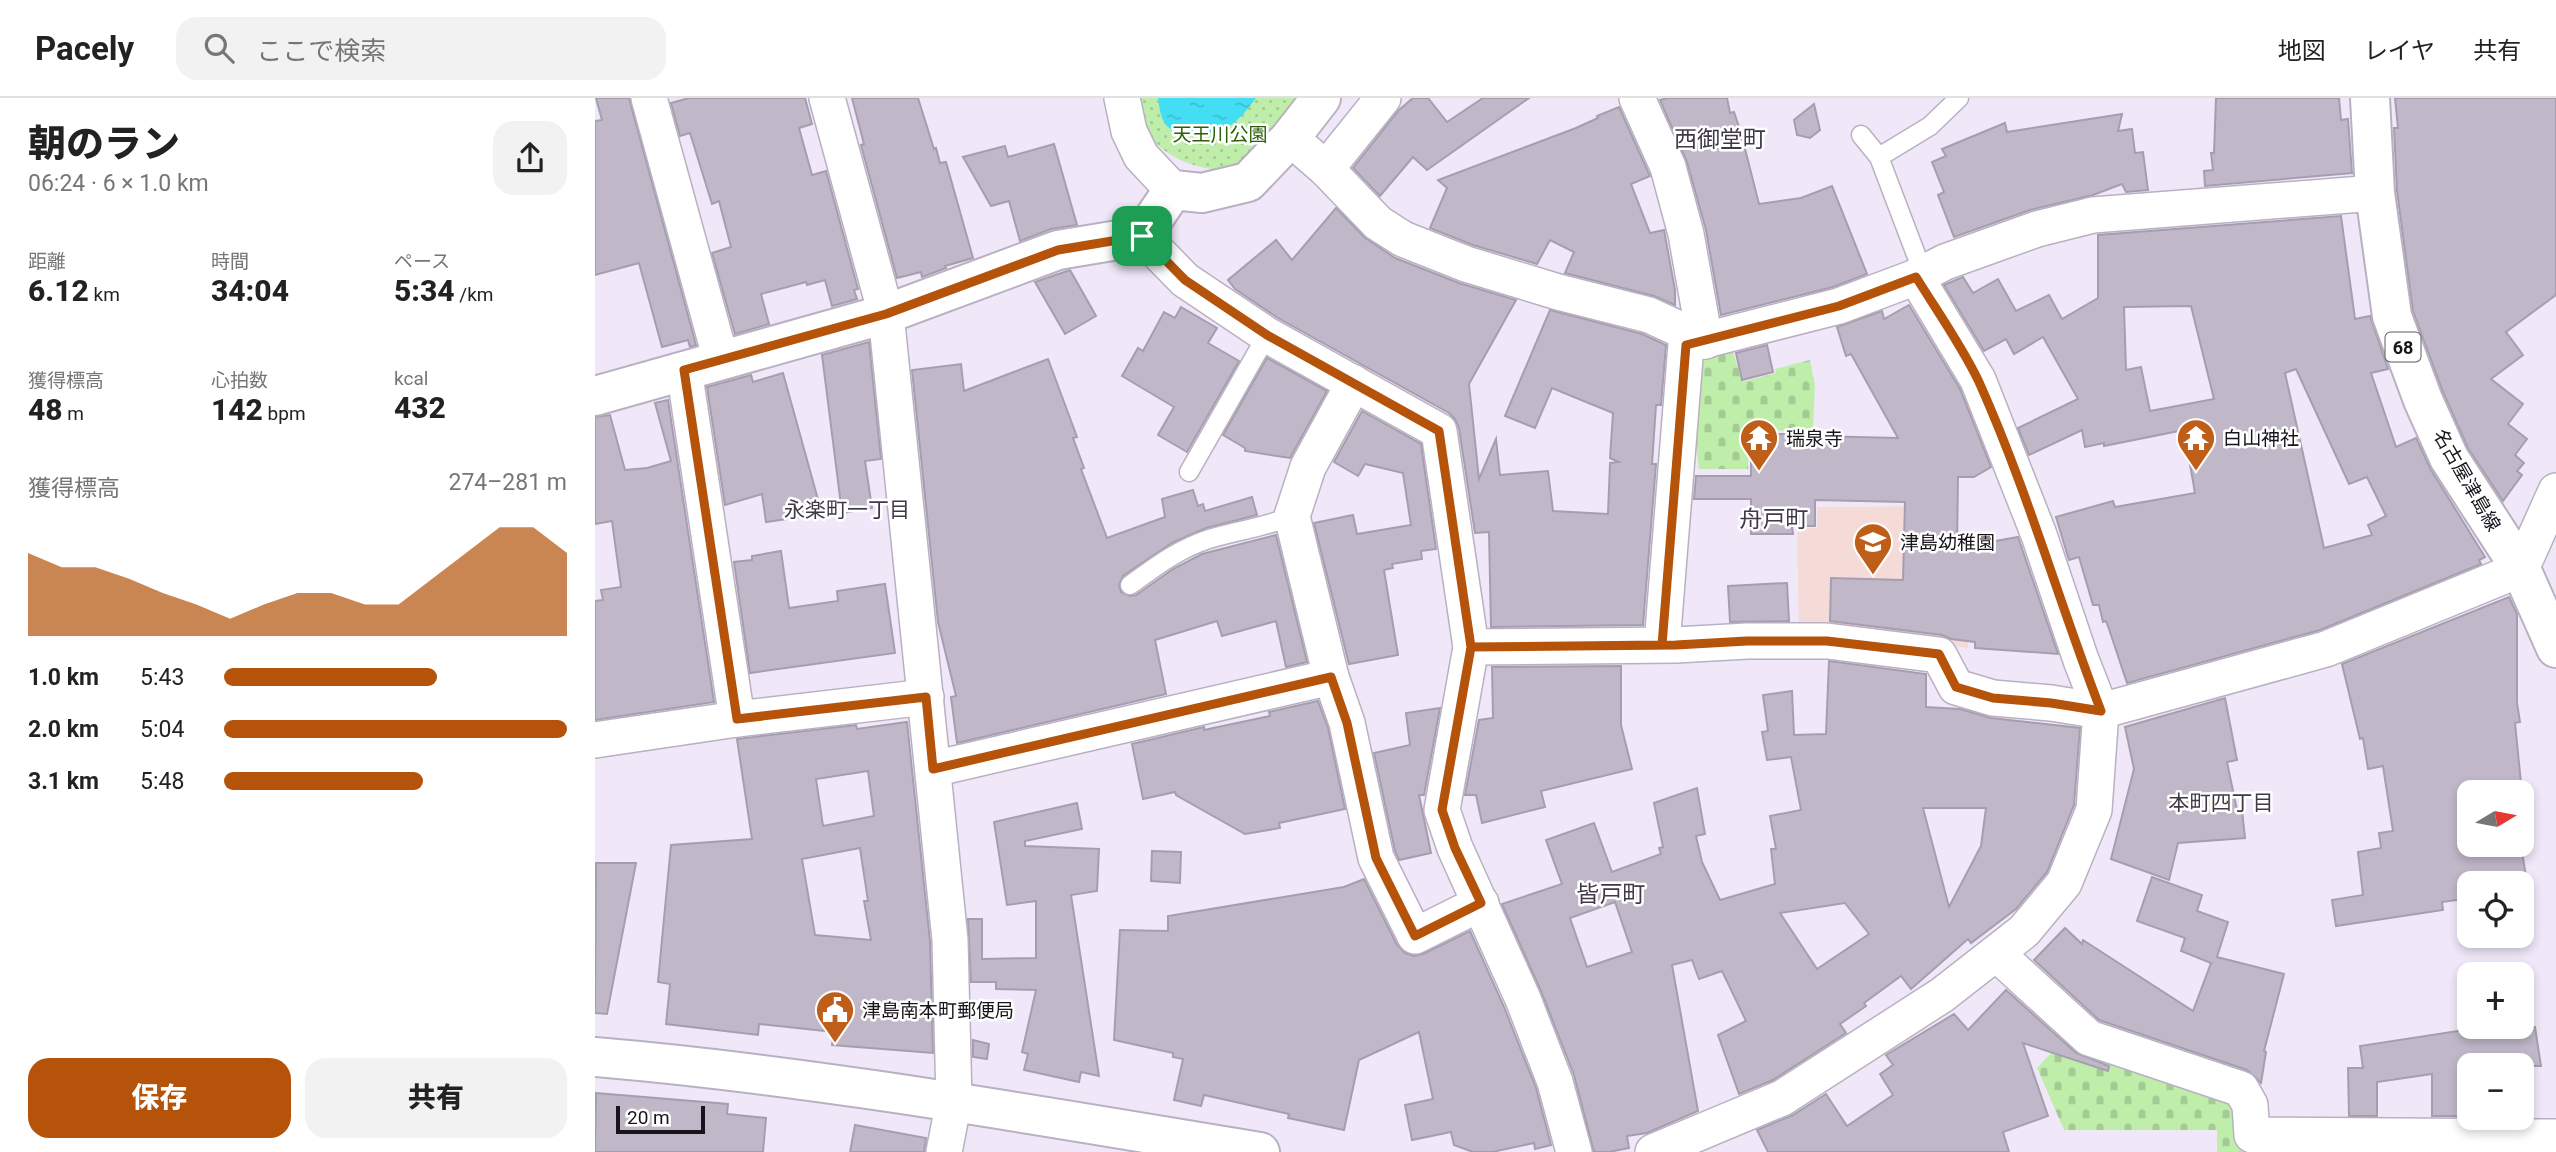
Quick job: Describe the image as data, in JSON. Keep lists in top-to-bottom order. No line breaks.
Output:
{"streets":{"street":["68","名古屋津島線"]},"districts":["西御堂町","永楽町一丁目","舟戸町","本町四丁目","皆戸町"],"parks":["天王川公園"],"places":{"temple":["瑞泉寺","白山神社"],"school or university":["津島幼稚園"],"public building":["津島南本町郵便局"]},"scale_bar":"20 m","north":"right","page":{"header":"Pacely","search":"ここで検索","nav":["地図","レイヤ","共有"],"heading":["朝のラン","06:24 · 6 × 1.0 km"],"stats":[["距離","6.12 km"],["時間","34:04"],["ペース","5:34 /km"],["獲得標高","48 m"],["心拍数","142 bpm"],["kcal","432"]],"chart":["獲得標高","274–281 m"],"list":[{"name":"1.0 km","note":"5:43"},{"name":"2.0 km","note":"5:04"},{"name":"3.1 km","note":"5:48"}],"map_buttons":["+","−"],"buttons":["保存","共有"],"scale":"20 m"}}
